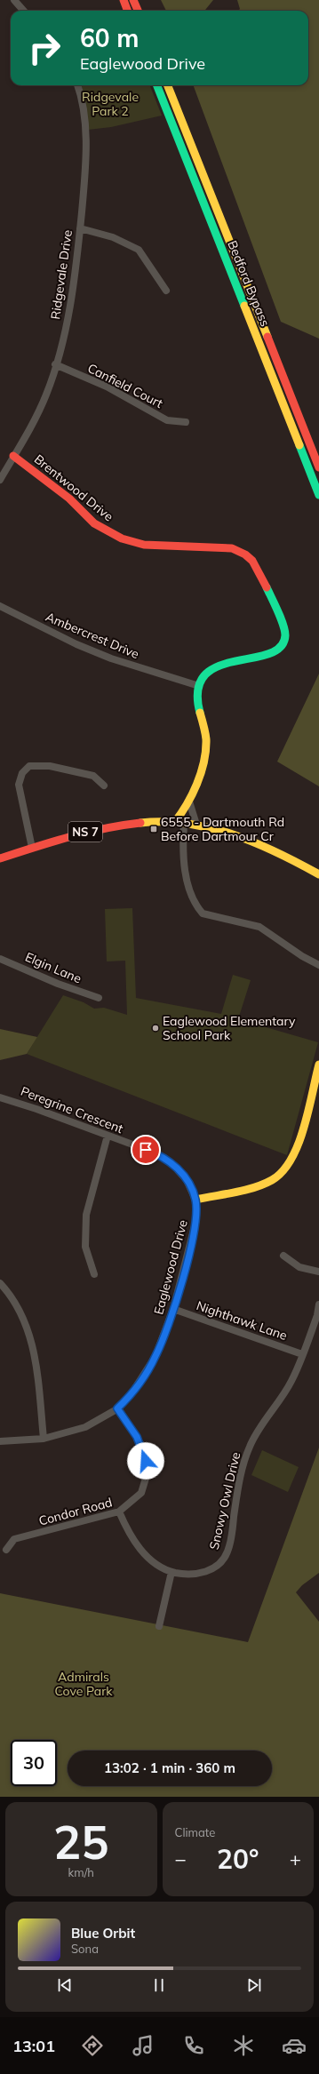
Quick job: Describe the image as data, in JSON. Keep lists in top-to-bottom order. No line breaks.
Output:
{"streets":{"main road":["Bedford Bypass","Brentwood Drive","NS 7"],"street":["Ridgevale Drive","Canfield Court","Ambercrest Drive","Elgin Lane","Peregrine Crescent","Eaglewood Drive","Nighthawk Lane","Snowy Owl Drive","Condor Road"]},"crossings":[["Ridgevale Drive","Canfield Court"],["Ridgevale Drive","Brentwood Drive"],["Brentwood Drive","Ambercrest Drive"],["Peregrine Crescent","Eaglewood Drive"],["Eaglewood Drive","Nighthawk Lane"],["Eaglewood Drive","Condor Road"],["Nighthawk Lane","Snowy Owl Drive"],["Snowy Owl Drive","Condor Road"]],"parks":["Ridgevale Park 2","Admirals Cove Park"],"places":{"transit":["6555 - Dartmouth Rd Before Dartmour Cr"],"other":["Eaglewood Elementary School Park"]},"page":{"turn":["60 m","Eaglewood Drive"],"limit":"30","trip":"13:02 · 1 min · 360 m","tile":[["25","km/h"],"Climate"],"heat":["−","20°","+"],"song":["Blue Orbit","Sona"],"tabs":"13:01"}}
